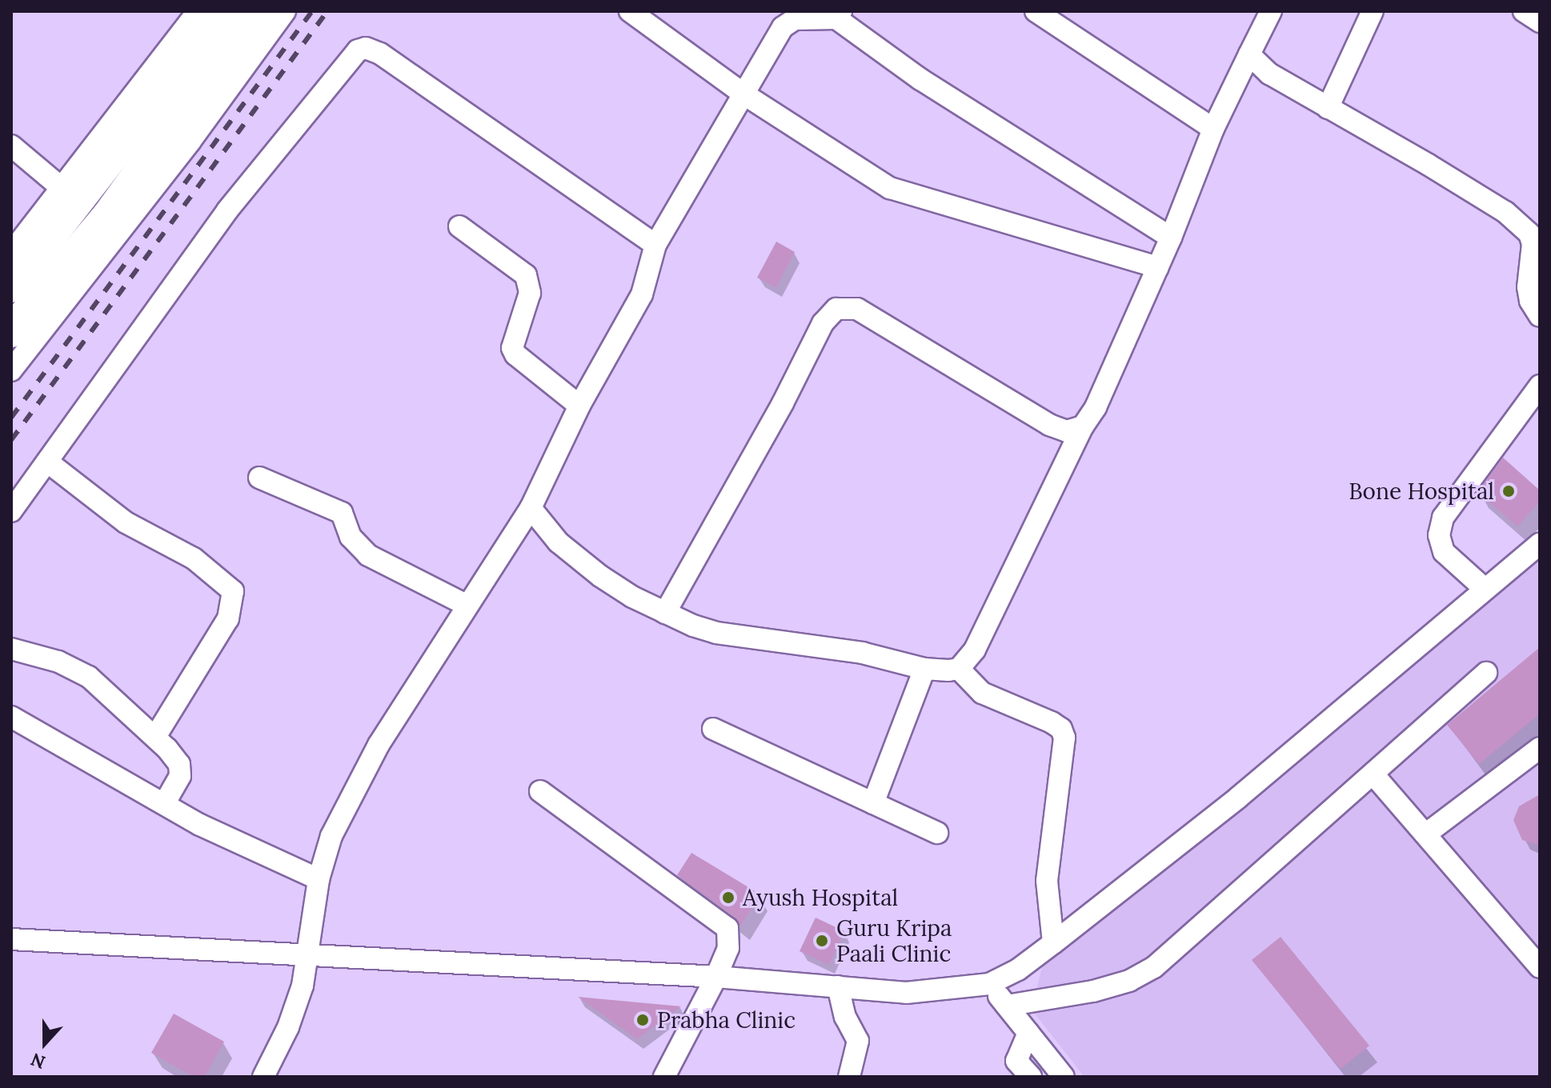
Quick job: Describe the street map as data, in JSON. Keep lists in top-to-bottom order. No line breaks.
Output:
{"places":["Bone Hospital","Ayush Hospital","Guru Kripa Paali Clinic","Prabha Clinic"],"north":"bottom"}
